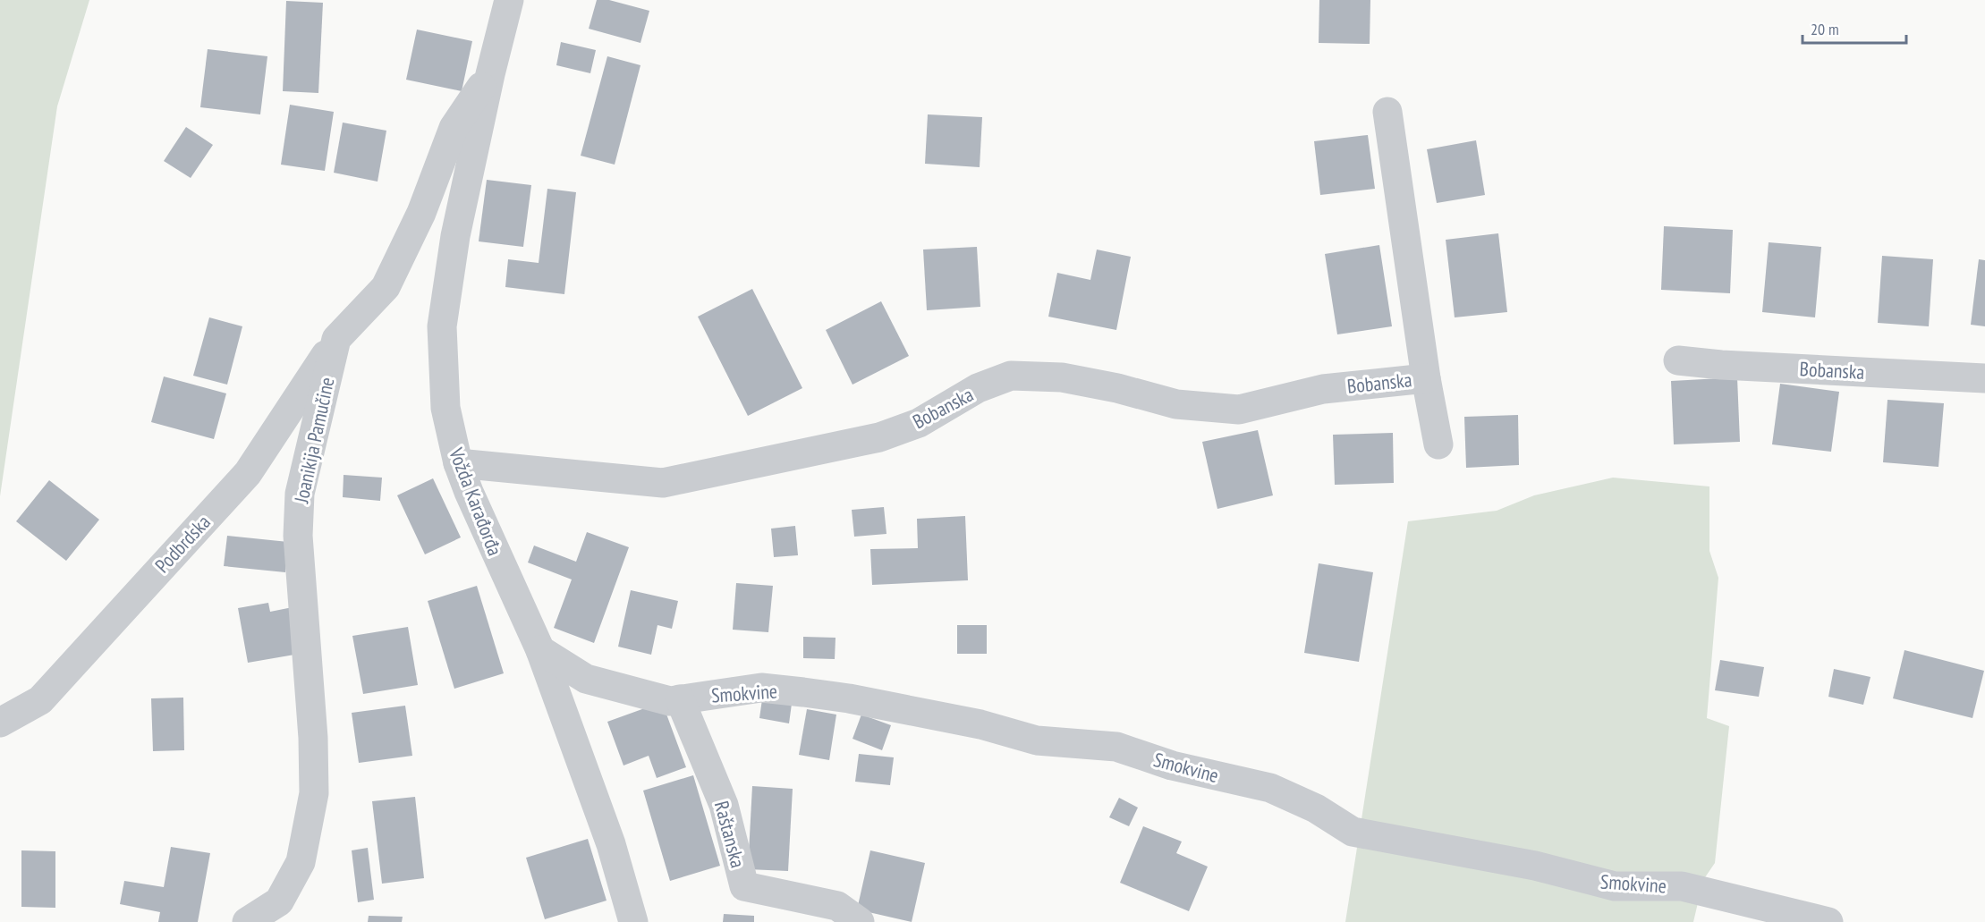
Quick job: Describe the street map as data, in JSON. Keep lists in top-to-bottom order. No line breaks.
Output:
{"streets":{"street":["Bobanska","Joanikija Pamučine","Vožda Karađorđa","Podbrdska","Smokvine","Raštanska"]},"crossings":[["Bobanska","Vožda Karađorđa"],["Joanikija Pamučine","Vožda Karađorđa"],["Joanikija Pamučine","Podbrdska"],["Vožda Karađorđa","Smokvine"],["Smokvine","Raštanska"]],"scale_bar":"20 m"}
